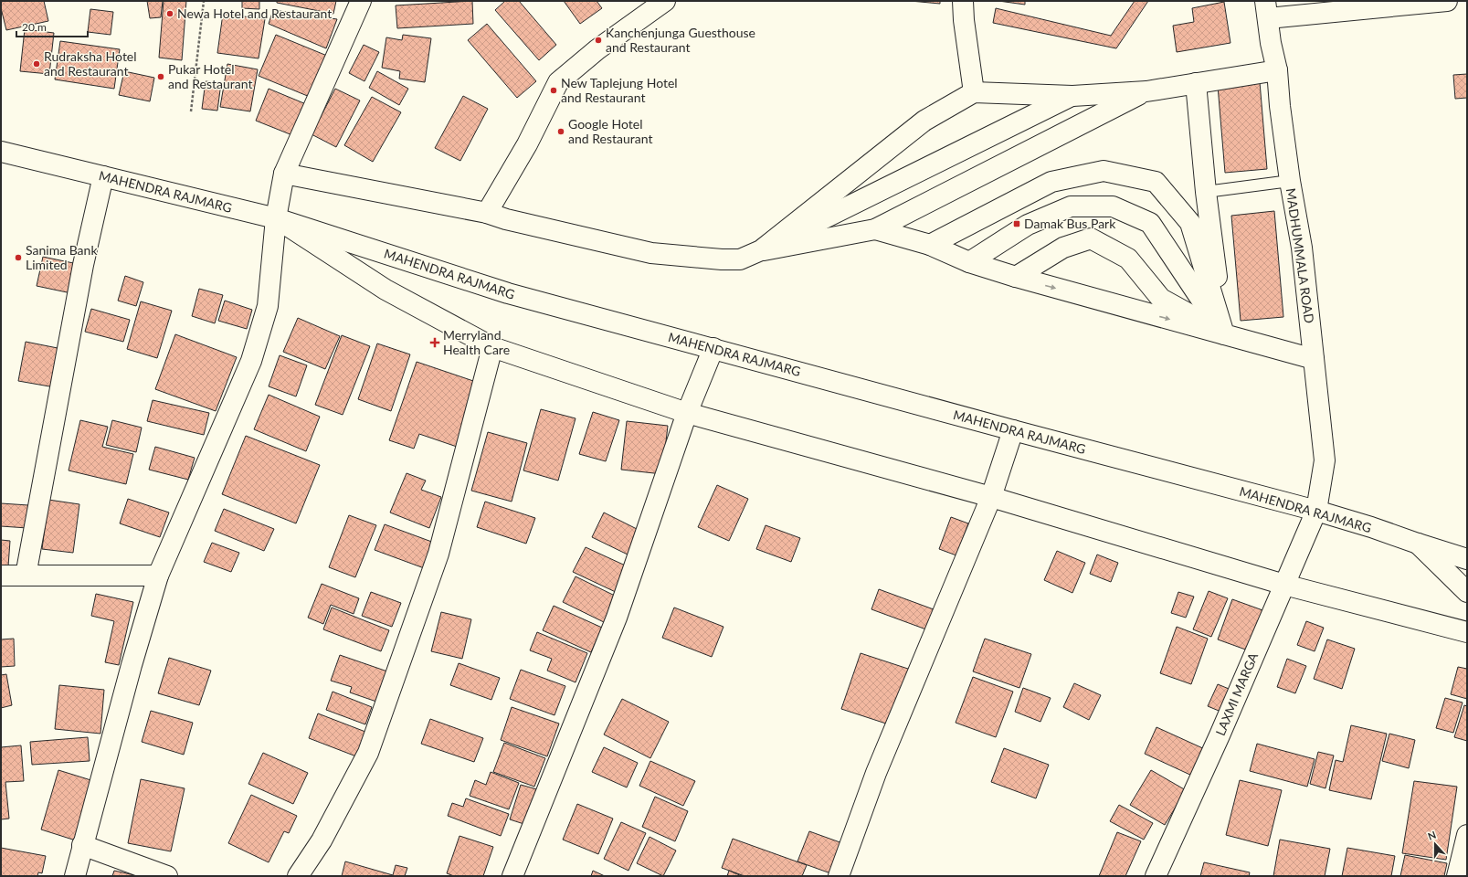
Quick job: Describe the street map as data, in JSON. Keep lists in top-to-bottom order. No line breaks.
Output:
{"streets":{"main road":["MAHENDRA RAJMARG","MADHUMMALA ROAD","LAXMI MARGA"]},"crossings":[["MAHENDRA RAJMARG","MADHUMMALA ROAD"],["MAHENDRA RAJMARG","LAXMI MARGA"],["MADHUMMALA ROAD","LAXMI MARGA"]],"places":{"other":["Newa Hotel and Restaurant","Kanchenjunga Guesthouse and Restaurant","Rudraksha Hotel and Restaurant","Pukar Hotel and Restaurant","New Taplejung Hotel and Restaurant","Google Hotel and Restaurant","Sanima Bank Limited"],"transit":["Damak Bus Park"],"health":["Merryland Health Care"]},"scale_bar":"20 m","north":"top"}
